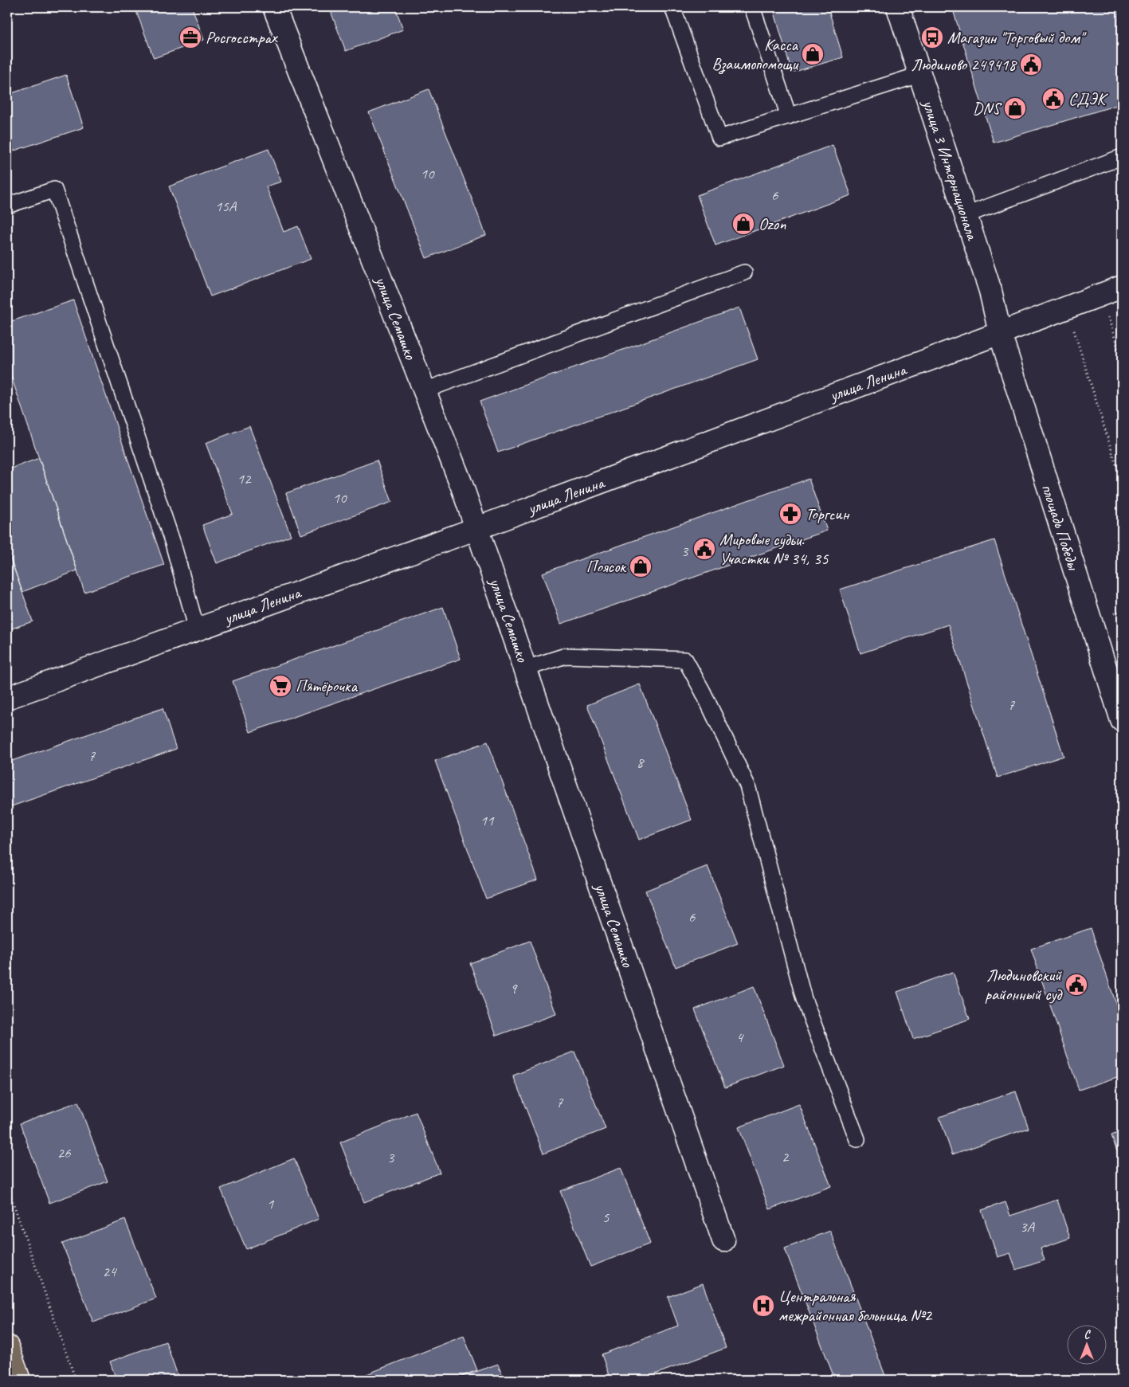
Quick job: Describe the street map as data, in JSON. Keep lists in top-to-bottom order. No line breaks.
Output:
{"streets":{"street":["улица 3 Интернационала","улица Семашко","улица Ленина","площадь Победы"]},"crossings":[["улица 3 Интернационала","улица Ленина"],["улица 3 Интернационала","площадь Победы"],["улица Семашко","улица Ленина"],["улица Ленина","площадь Победы"]],"places":{"office":["Росгосстрах"],"bus stop":["Магазин \"Торговый дом\""],"shop":["Касса Взаимопомощи","DNS","Ozon","Поясок"],"public building":["Людиново 249418","СДЭК","Мировые судьи. Участки № 34, 35","Людиновский районный суд"],"pharmacy":["Торгсин"],"supermarket":["Пятёрочка"],"hospital":["Центральная межрайонная больница №2"]},"house_numbers":["10","6","15А","12","10","3","7","7","8","11","6","9","4","7","26","2","3","1","5","3А","24"],"north":"top"}
